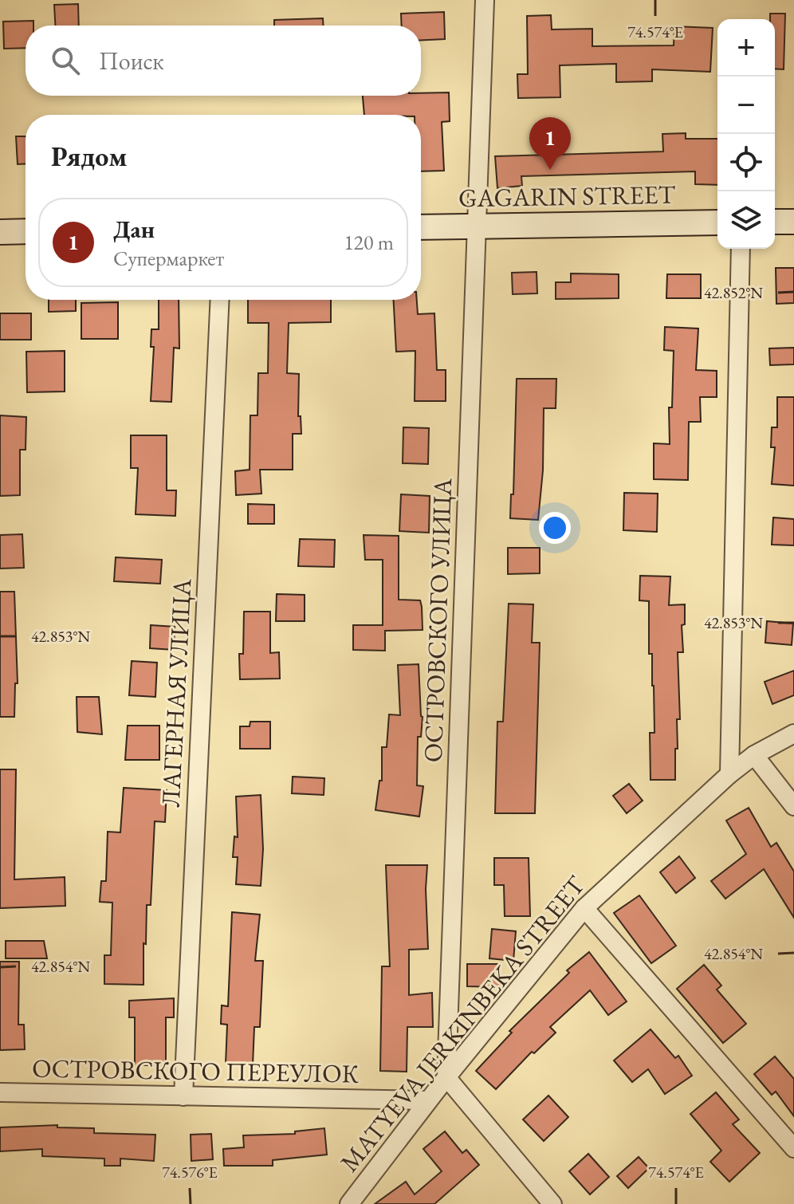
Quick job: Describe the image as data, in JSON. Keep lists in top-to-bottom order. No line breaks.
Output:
{"streets":{"main road":["GAGARIN STREET"],"street":["ОСТРОВСКОГО УЛИЦА","ЛАГЕРНАЯ УЛИЦА","MATYEVA JERKINBEKA STREET","ОСТРОВСКОГО ПЕРЕУЛОК"]},"crossings":[["GAGARIN STREET","ОСТРОВСКОГО УЛИЦА"],["ОСТРОВСКОГО УЛИЦА","MATYEVA JERKINBEKA STREET"],["ЛАГЕРНАЯ УЛИЦА","ОСТРОВСКОГО ПЕРЕУЛОК"],["MATYEVA JERKINBEKA STREET","ОСТРОВСКОГО ПЕРЕУЛОК"]],"page":{"map_buttons":["+","−"],"search":"Поиск","heading":"Рядом","pins":"1","list":[{"mark":"1","name":"Дан","note":"Супермаркет","value":"120 m"}]},"coordinates":["74.574°E","42.852°N","42.853°N","42.854°N","74.576°E"]}
